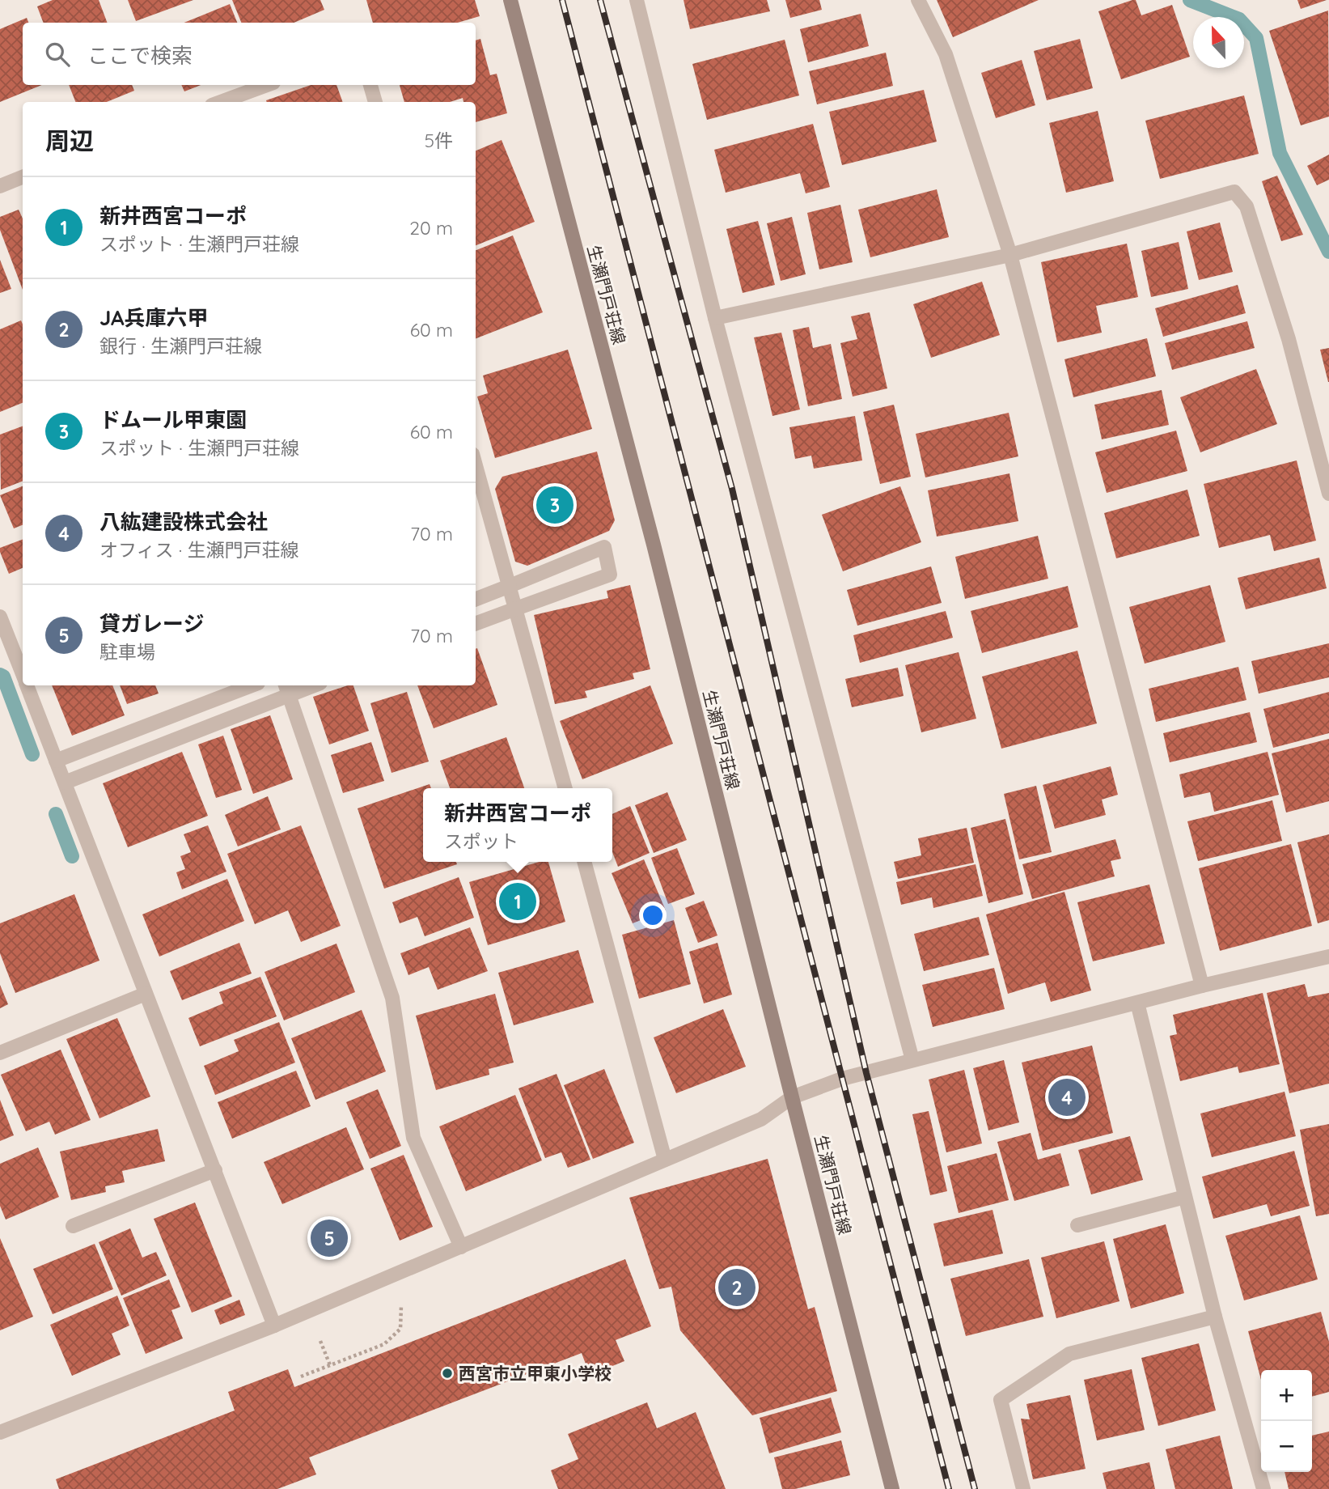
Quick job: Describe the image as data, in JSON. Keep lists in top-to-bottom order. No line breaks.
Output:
{"streets":{"main road":["生瀬門戸荘線"]},"places":["西宮市立甲東小学校"],"north":"top","page":{"search":"ここで検索","heading":["周辺","5件"],"list":[{"mark":"1","name":"新井西宮コーポ","note":"スポット · 生瀬門戸荘線","value":"20 m"},{"mark":"2","name":"JA兵庫六甲","note":"銀行 · 生瀬門戸荘線","value":"60 m"},{"mark":"3","name":"ドムール甲東園","note":"スポット · 生瀬門戸荘線","value":"60 m"},{"mark":"4","name":"八紘建設株式会社","note":"オフィス · 生瀬門戸荘線","value":"70 m"},{"mark":"5","name":"貸ガレージ","note":"駐車場","value":"70 m"}],"pins":["3","1","4","5","2"],"popup":["新井西宮コーポ","スポット"],"map_buttons":["+","−"]}}
